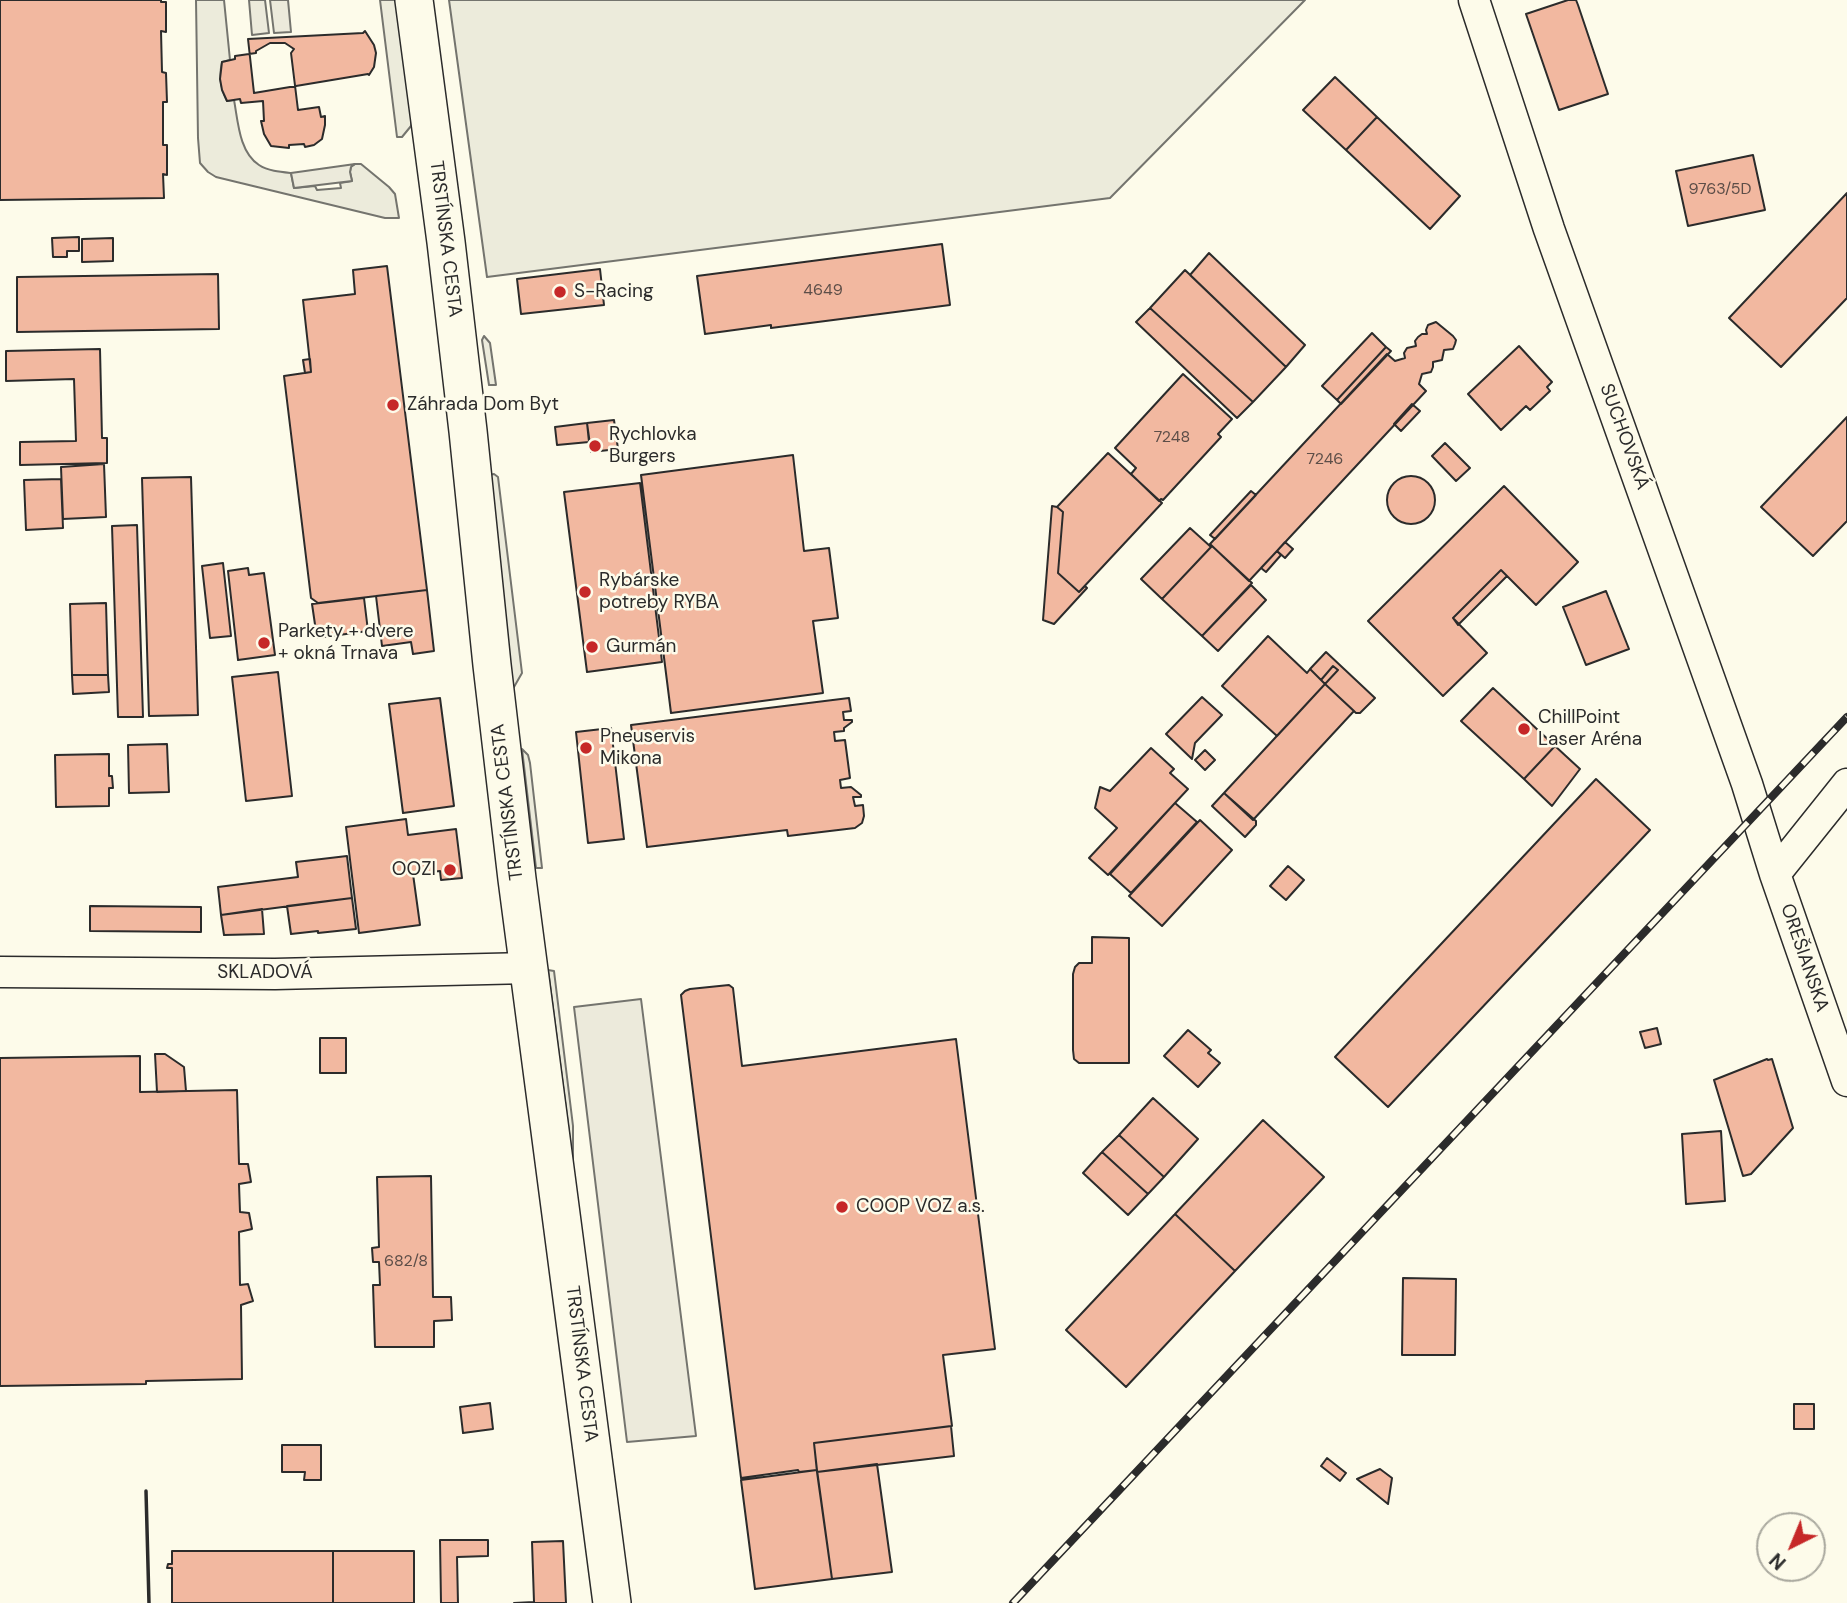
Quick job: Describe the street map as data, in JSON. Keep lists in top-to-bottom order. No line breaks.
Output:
{"streets":{"main road":["TRSTÍNSKA CESTA"],"street":["SUCHOVSKÁ","OREŠIANSKA","SKLADOVÁ"]},"crossings":[["TRSTÍNSKA CESTA","SKLADOVÁ"],["SUCHOVSKÁ","OREŠIANSKA"]],"places":["S-Racing","Záhrada Dom Byt","Rychlovka Burgers","Rybárske potreby RYBA","Parkety + dvere + okná Trnava","Gurmán","ChillPoint Laser Aréna","Pneuservis Mikona","OOZI","COOP VOZ a.s."],"house_numbers":["9763/5D","4649","7248","7246","682/8"],"north":"bottom left"}
